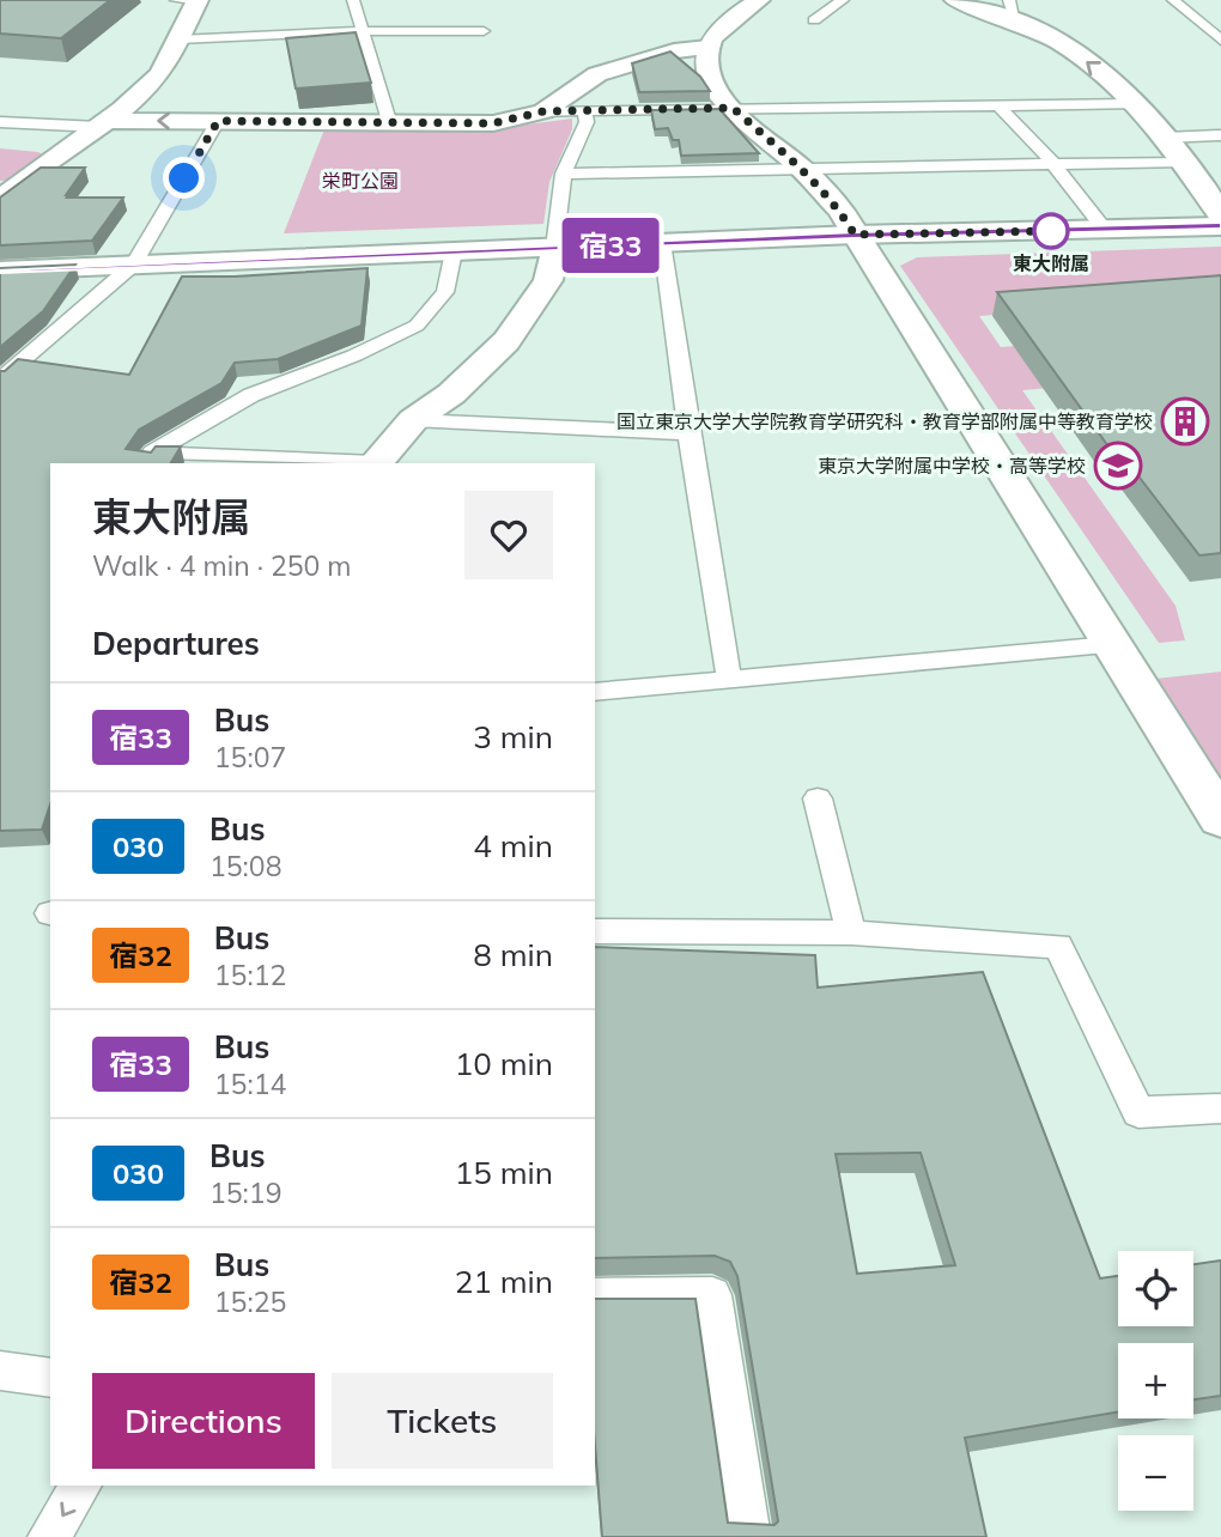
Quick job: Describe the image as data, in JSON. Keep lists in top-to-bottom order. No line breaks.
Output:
{"parks":["栄町公園"],"places":{"other":["東大附属"],"building":["国立東京大学大学院教育学研究科・教育学部附属中等教育学校"],"school or university":["東京大学附属中学校・高等学校"]},"lines":["bus line 宿33"],"page":{"on_map":"宿33","heading":[["東大附属","Walk · 4 min · 250 m"],"Departures"],"list":[{"mark":"宿33","name":"Bus","note":"15:07","value":"3 min"},{"mark":"030","name":"Bus","note":"15:08","value":"4 min"},{"mark":"宿32","name":"Bus","note":"15:12","value":"8 min"},{"mark":"宿33","name":"Bus","note":"15:14","value":"10 min"},{"mark":"030","name":"Bus","note":"15:19","value":"15 min"},{"mark":"宿32","name":"Bus","note":"15:25","value":"21 min"}],"map_buttons":["+","−"],"buttons":["Directions","Tickets"]}}
